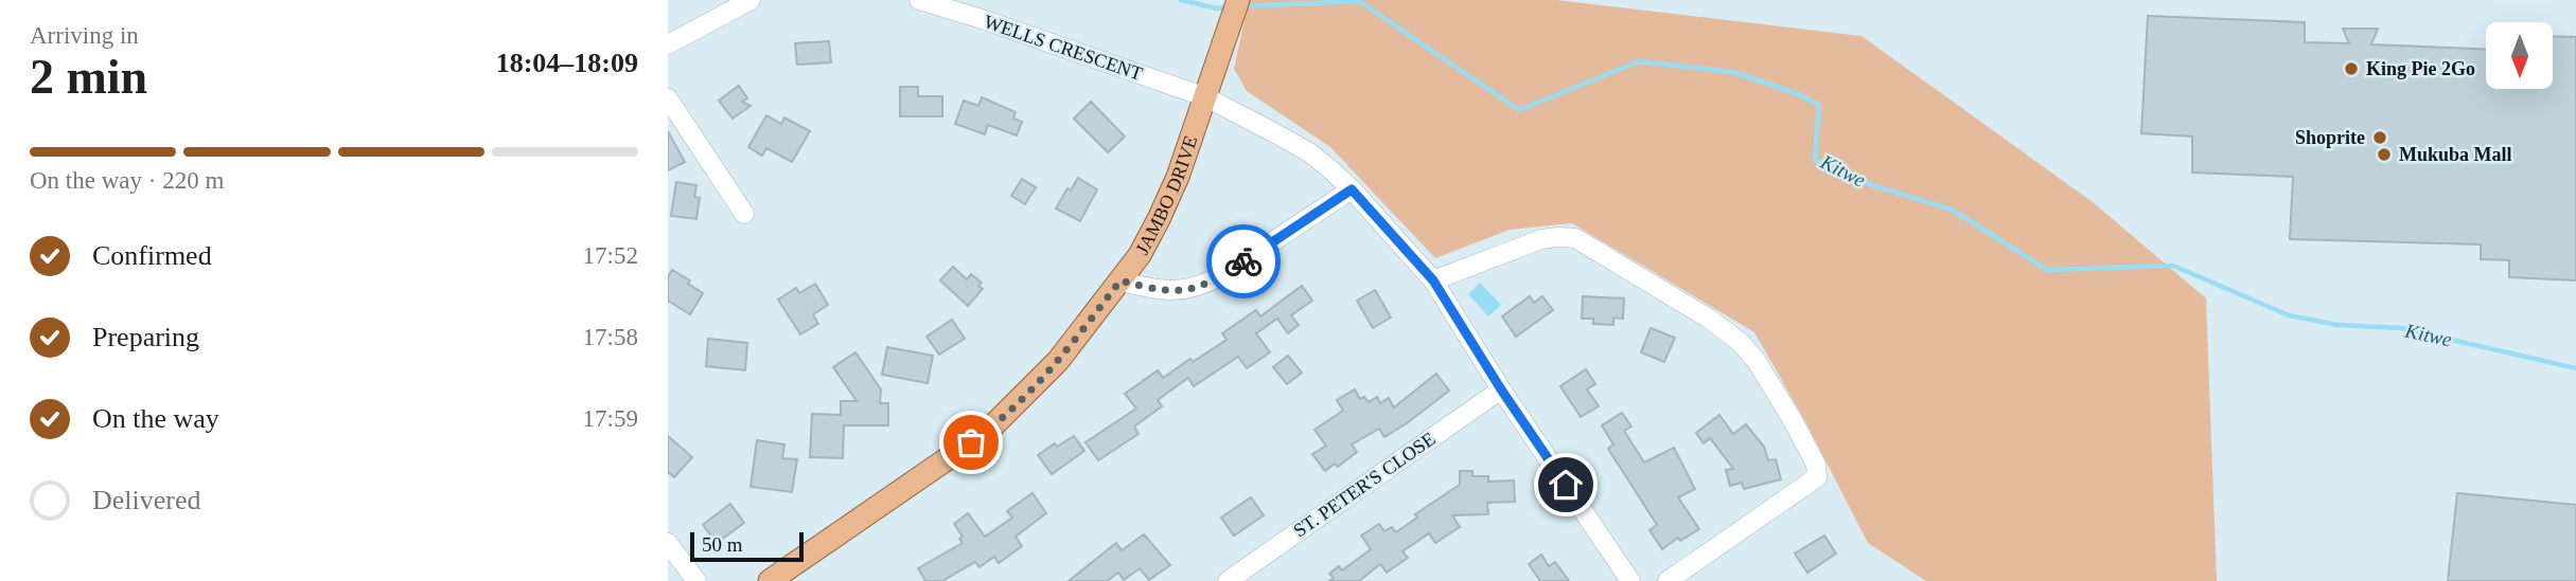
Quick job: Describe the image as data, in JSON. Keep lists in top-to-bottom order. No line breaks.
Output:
{"streets":{"main road":["JAMBO DRIVE"],"street":["WELLS CRESCENT","ST. PETER'S CLOSE"]},"crossings":[["WELLS CRESCENT","JAMBO DRIVE"],["WELLS CRESCENT","ST. PETER'S CLOSE"]],"water":["Kitwe"],"places":["King Pie 2Go","Shoprite","Mukuba Mall"],"scale_bar":"50 m","north":"bottom","page":{"heading":["2 min","Arriving in","18:04–18:09"],"bar":"On the way · 220 m","list":[["Confirmed","17:52"],["Preparing","17:58"],["On the way","17:59"],"Delivered"],"scale":"50 m"}}
